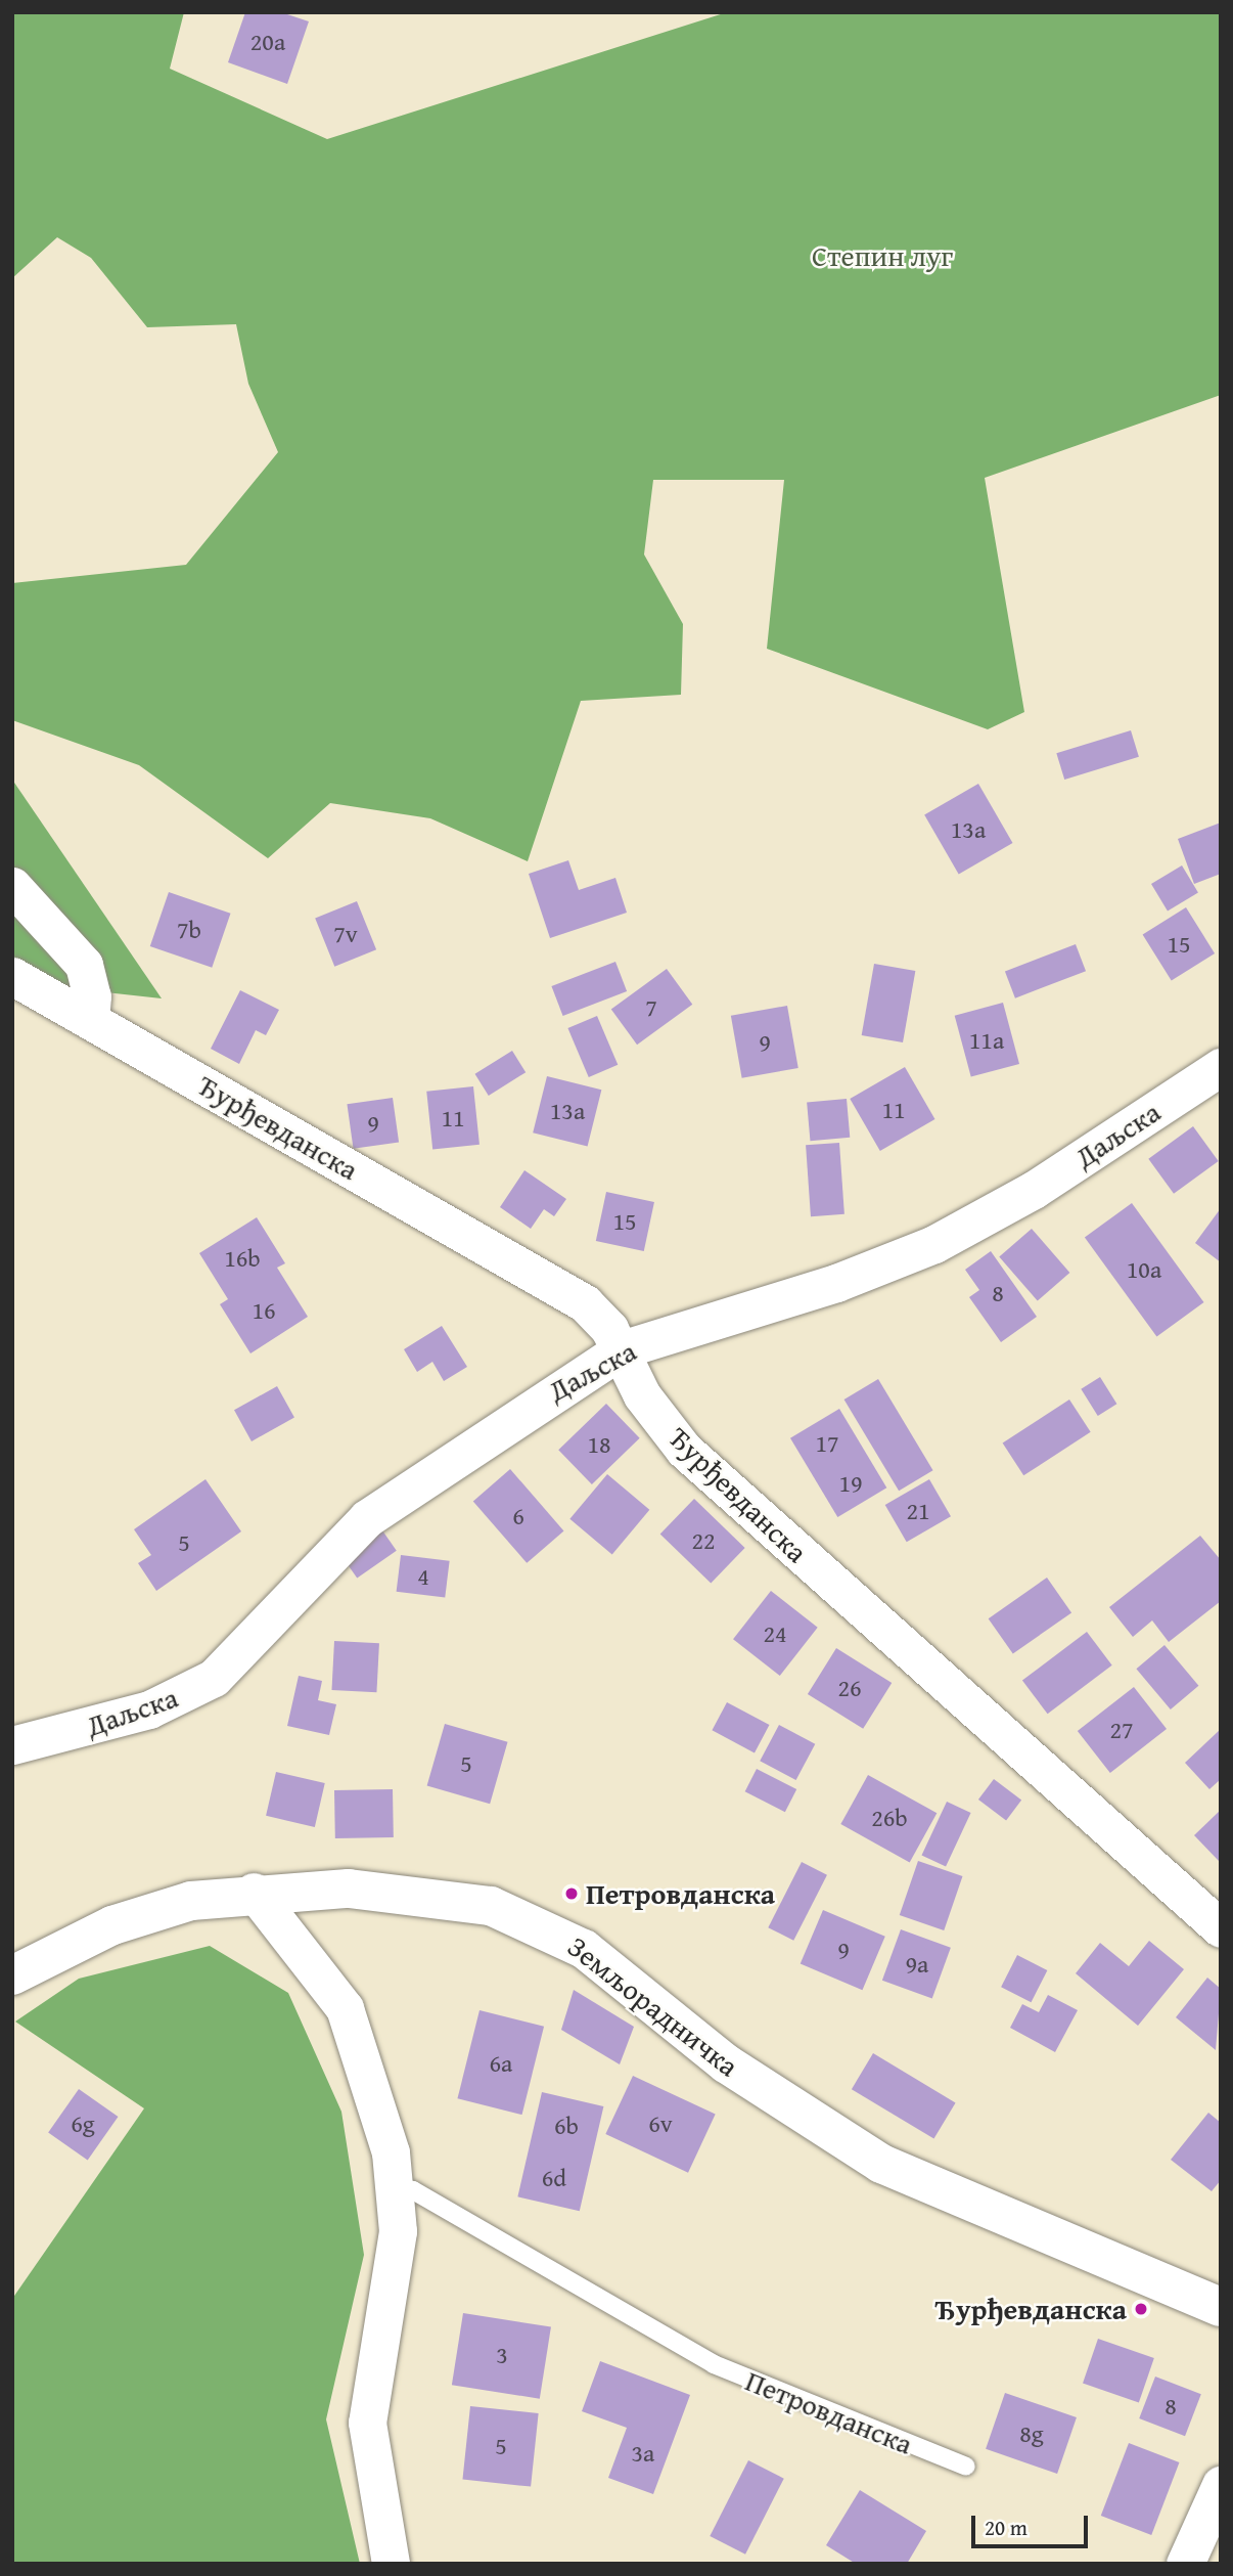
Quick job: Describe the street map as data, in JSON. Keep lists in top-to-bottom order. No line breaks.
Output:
{"streets":{"street":["Ђурђевданска","Даљска","Земљорадничка"],"lane":["Петровданска"]},"crossings":[["Ђурђевданска","Даљска"]],"parks":["Степин луг"],"places":["Петровданска","Ђурђевданска"],"house_numbers":["20a","13a","7b","7v","15","7","11a","9","11","13a","11","9","15","16b","10a","8","16","17","18","19","21","6","22","5","4","24","26","27","5","26b","9","9a","6a","6g","6v","6b","6d","3","8","8g","5","3a"],"scale_bar":"20 m"}
